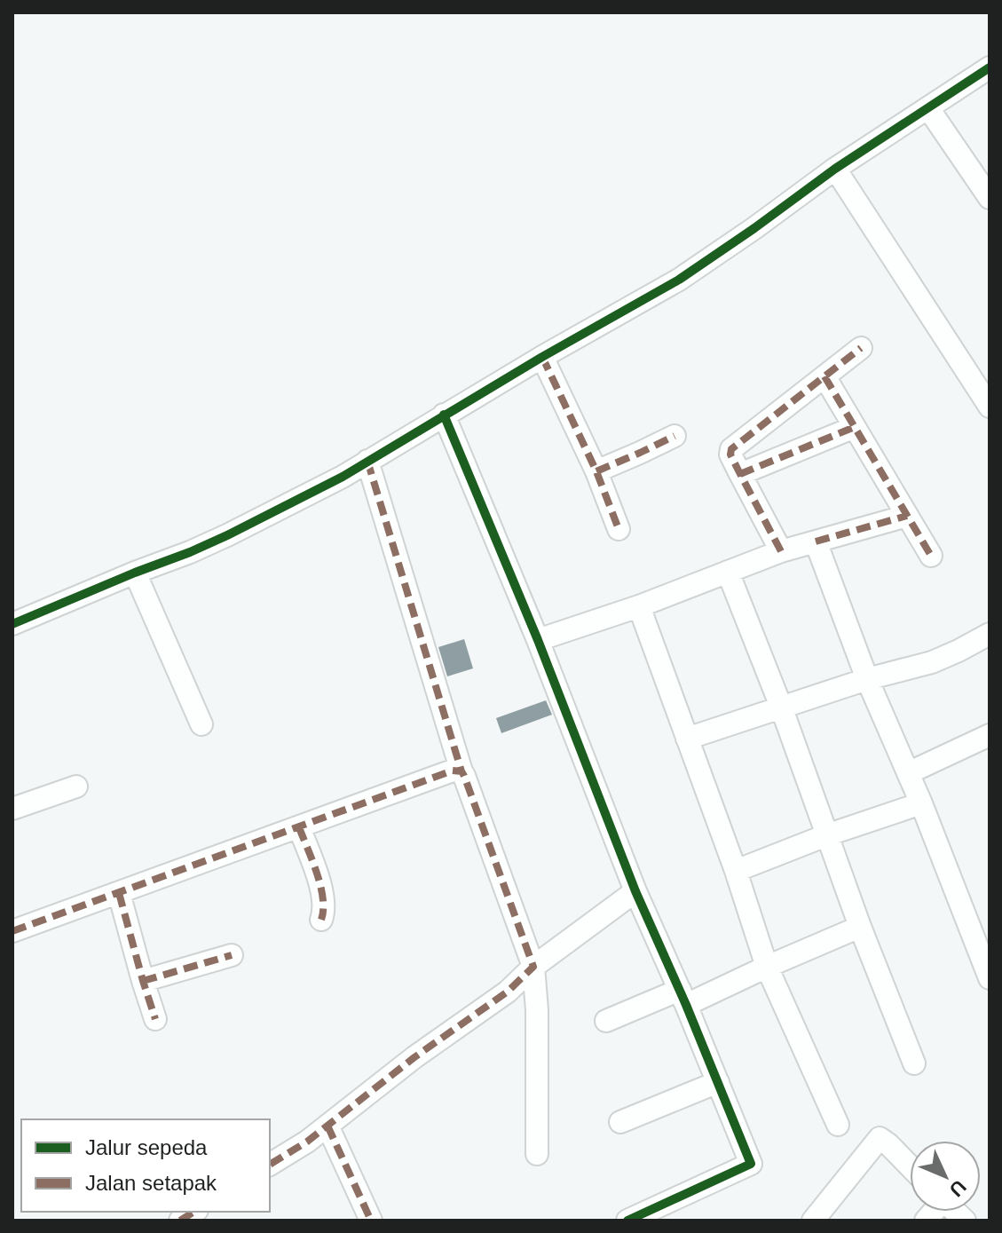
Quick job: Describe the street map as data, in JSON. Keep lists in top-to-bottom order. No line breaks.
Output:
{"legend":["Jalur sepeda","Jalan setapak"],"north":"bottom right"}
